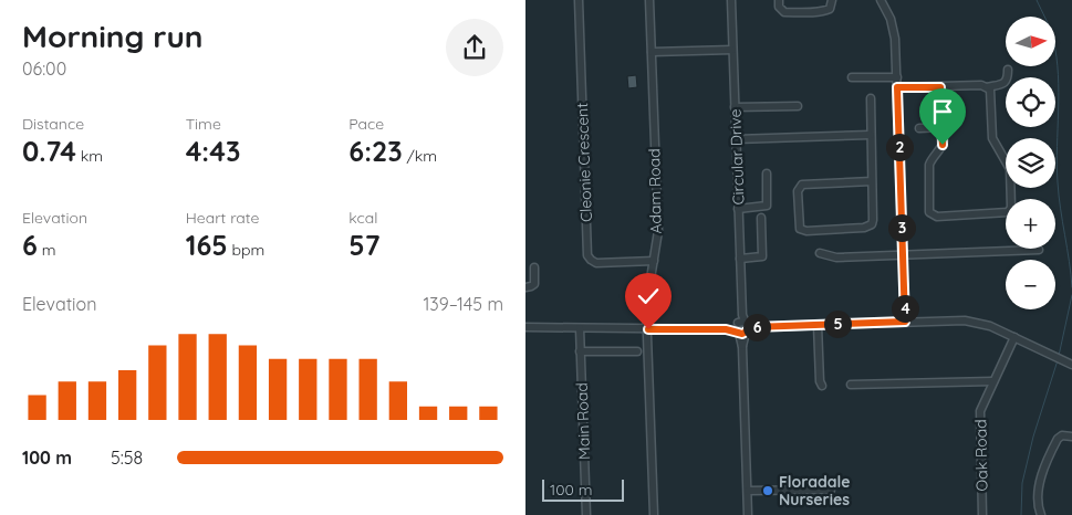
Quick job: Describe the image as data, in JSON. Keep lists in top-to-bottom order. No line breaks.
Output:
{"streets":{"street":["Circular Drive","Cleonie Crescent","Adam Road","Main Road","Oak Road"]},"crossings":[["Cleonie Crescent","Adam Road"]],"places":["Floradale Nurseries"],"scale_bar":"100 m","north":"right","page":{"heading":["Morning run","06:00"],"map_buttons":["+","−"],"stats":[["Distance","0.74 km"],["Time","4:43"],["Pace","6:23 /km"],["Elevation","6 m"],["Heart rate","165 bpm"],["kcal","57"]],"pins":["2","3","4","5","6"],"chart":["Elevation","139–145 m"],"list":[{"name":"100 m","note":"5:58"}],"scale":"100 m"}}
